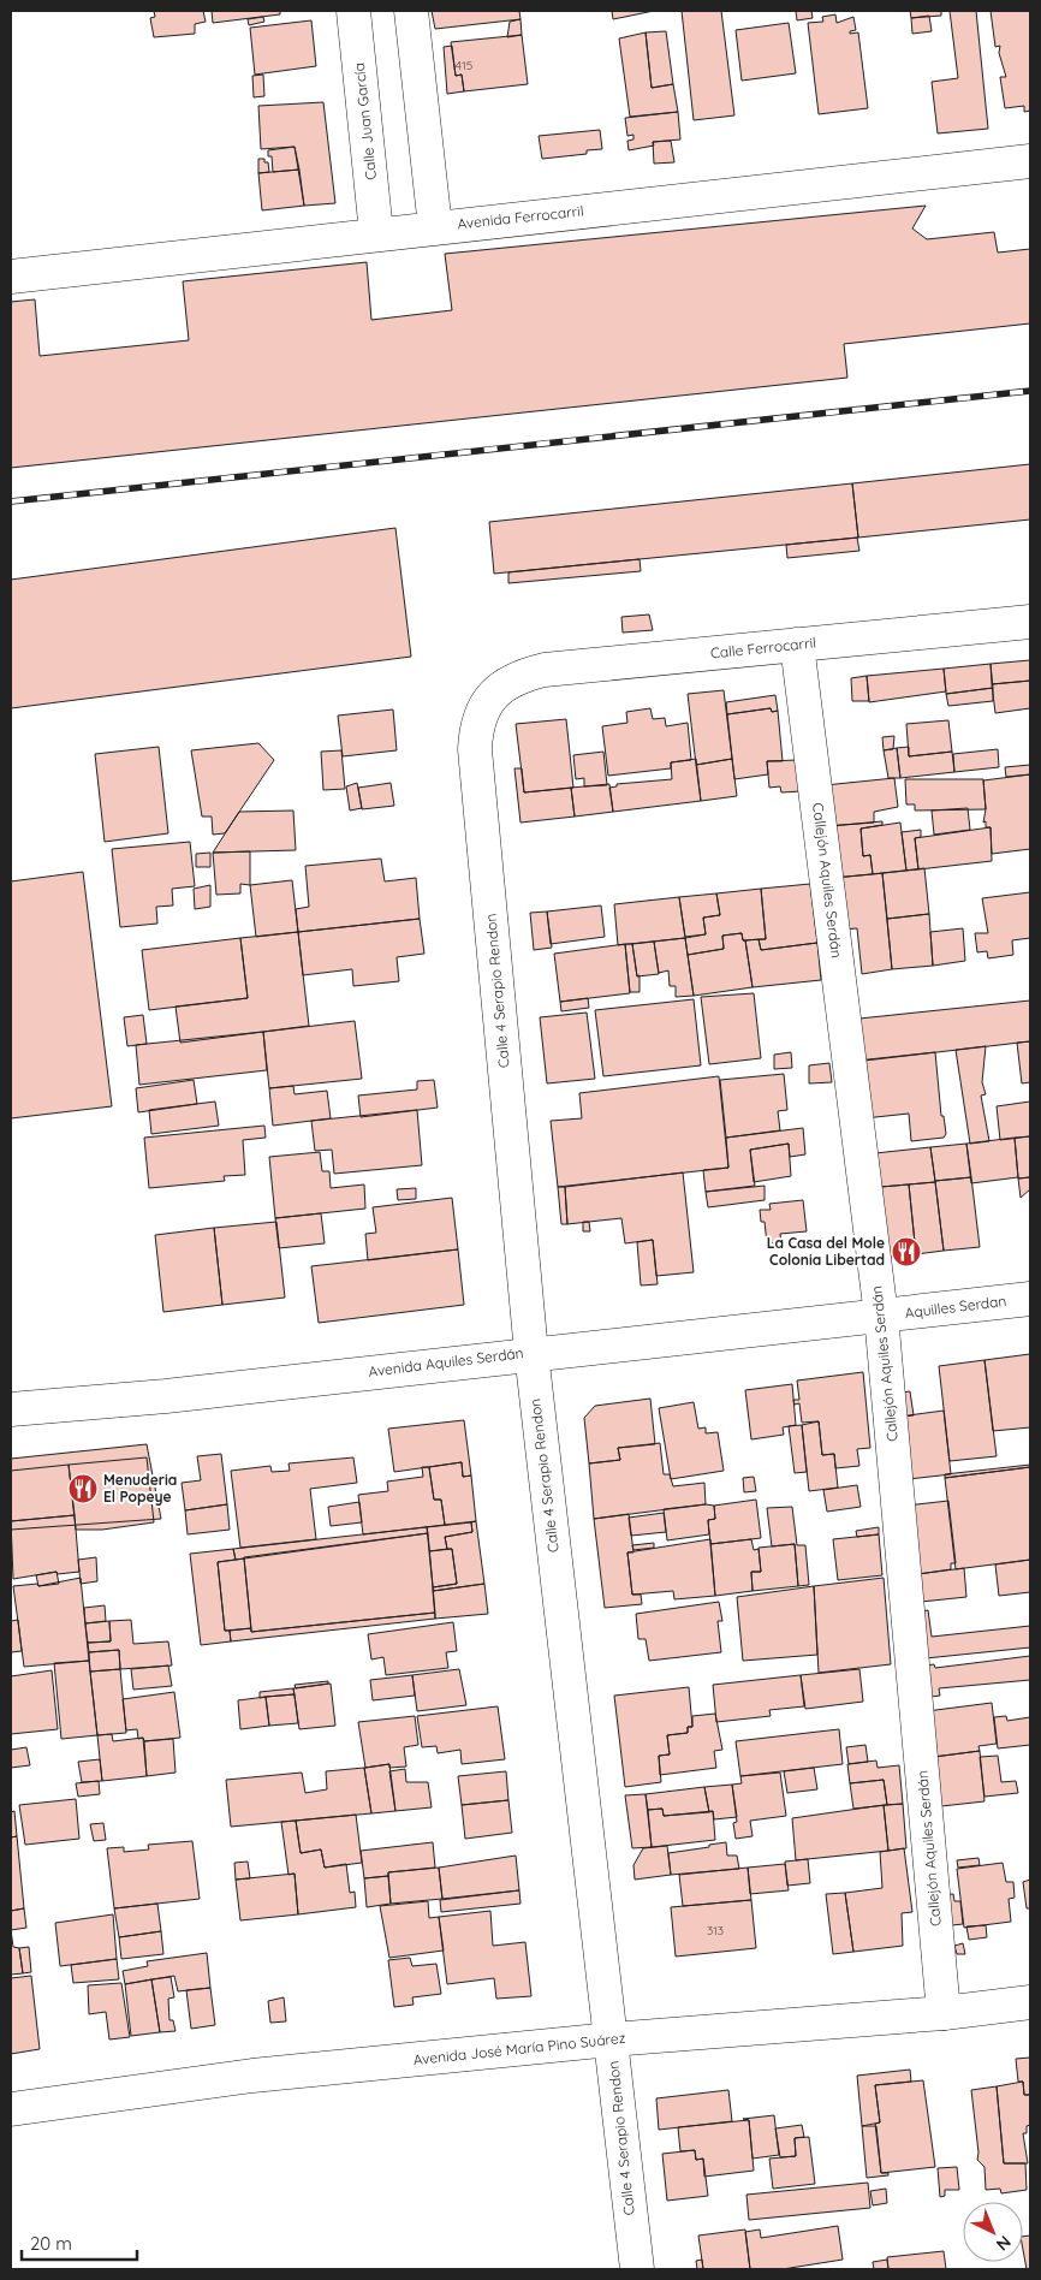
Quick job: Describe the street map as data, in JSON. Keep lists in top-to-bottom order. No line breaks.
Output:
{"streets":{"street":["Calle Juan García","Avenida Ferrocarril","Calle Ferrocarril","Callejón Aquiles Serdán","Calle 4 Serapio Rendon","Aquilles Serdan","Avenida Aquiles Serdán","Avenida José María Pino Suárez"]},"crossings":[["Calle Juan García","Avenida Ferrocarril"],["Calle Ferrocarril","Callejón Aquiles Serdán"],["Calle Ferrocarril","Calle 4 Serapio Rendon"],["Callejón Aquiles Serdán","Aquilles Serdan"],["Callejón Aquiles Serdán","Avenida Aquiles Serdán"],["Callejón Aquiles Serdán","Avenida José María Pino Suárez"],["Calle 4 Serapio Rendon","Avenida Aquiles Serdán"],["Calle 4 Serapio Rendon","Avenida José María Pino Suárez"],["Aquilles Serdan","Avenida Aquiles Serdán"]],"places":{"restaurant":["La Casa del Mole Colonia Libertad","Menuderia El Popeye"]},"house_numbers":["415","313"],"scale_bar":"20 m","north":"bottom right"}
